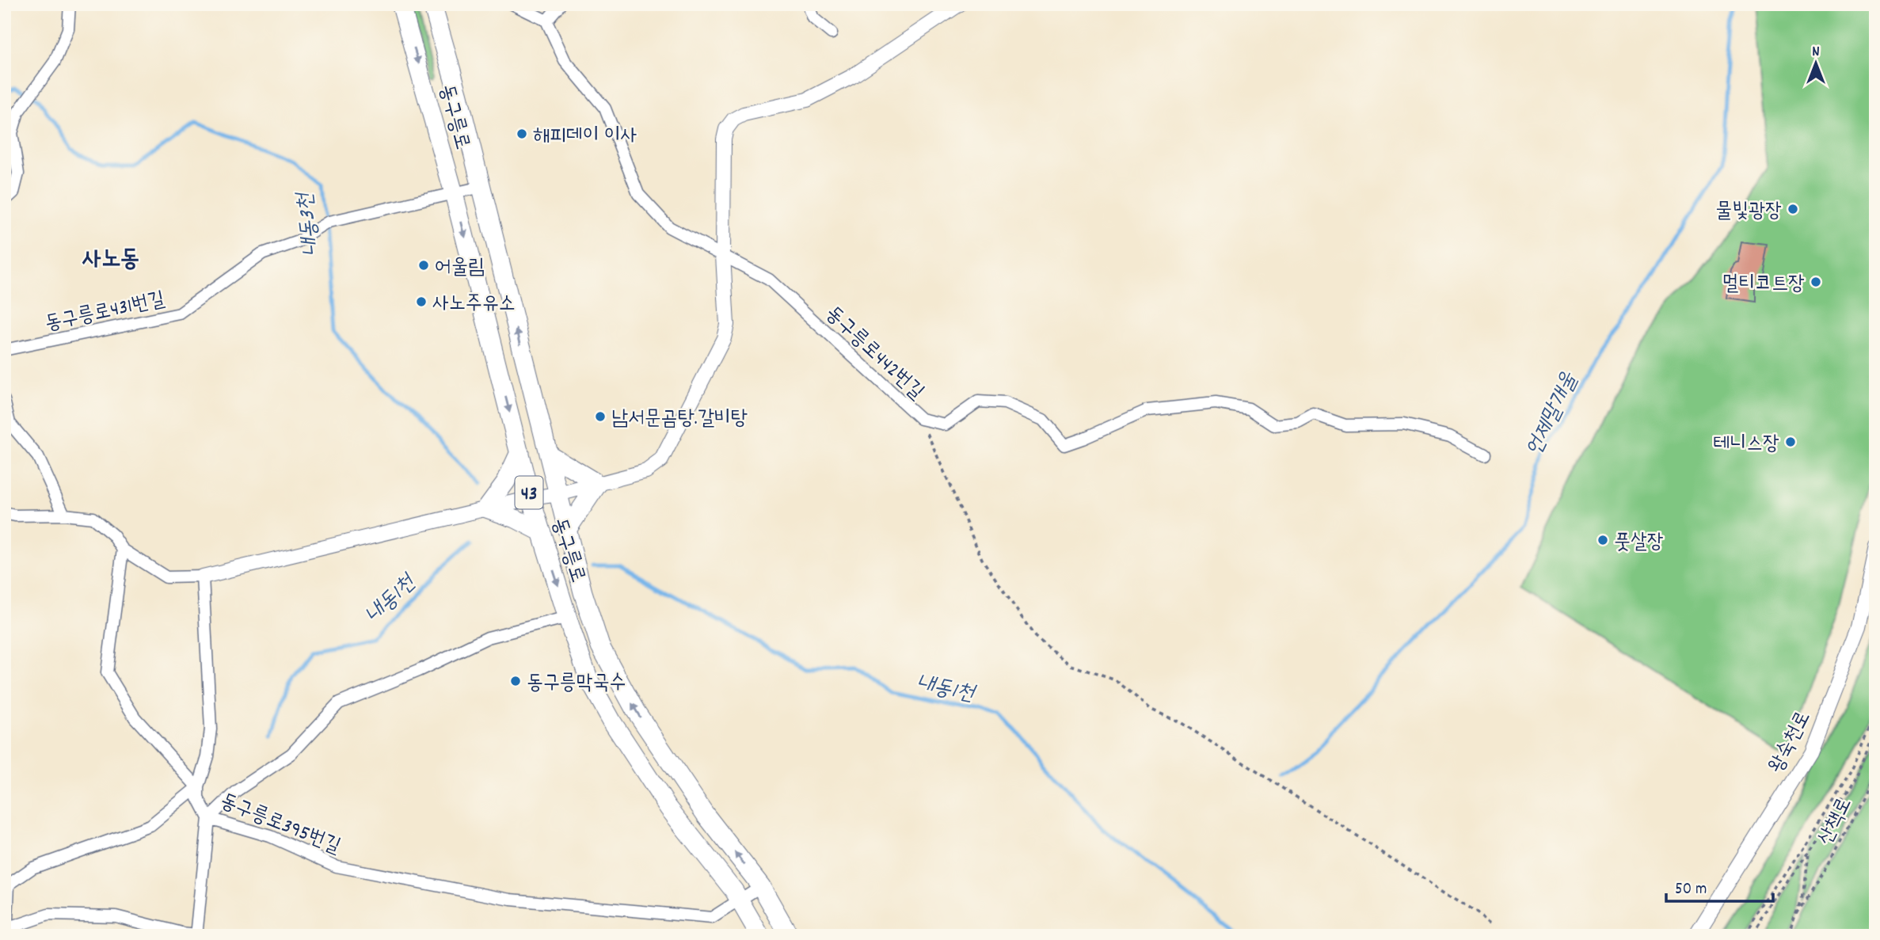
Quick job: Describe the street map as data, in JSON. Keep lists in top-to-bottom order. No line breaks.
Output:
{"streets":{"main road":["동구릉로","43"],"street":["동구릉로431번길","동구릉로442번길","왕숙천로","동구릉로395번길"],"path":["산책로"]},"crossings":[["동구릉로","동구릉로431번길"],["동구릉로","동구릉로395번길"]],"districts":["사노동"],"water":["내동3천","언제말개울","내동1천"],"places":["해피데이 이사","물빛광장","어울림","멀티코트장","사노주유소","남서문곰탕.갈비탕","테니스장","풋살장","동구릉막국수"],"scale_bar":"50 m","north":"top"}
